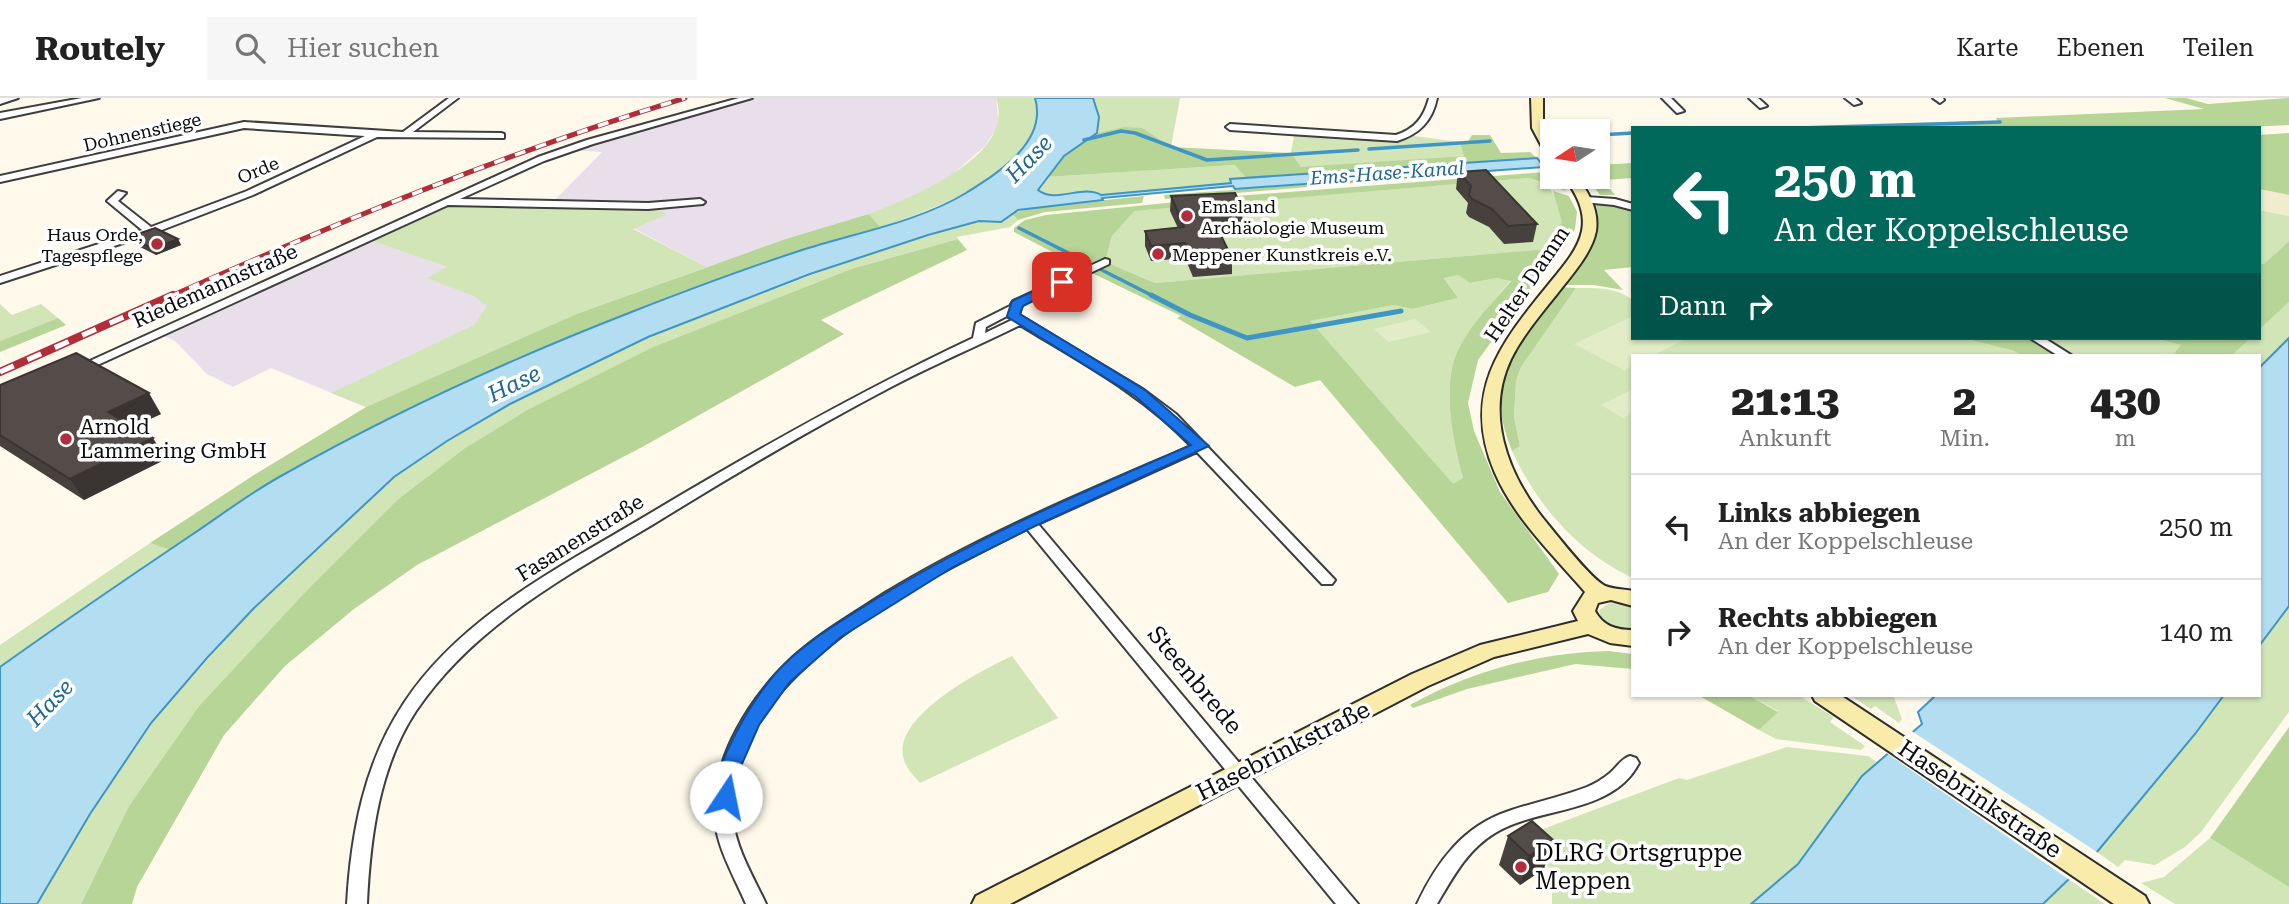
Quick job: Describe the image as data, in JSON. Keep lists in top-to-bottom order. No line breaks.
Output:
{"streets":{"street":["Dohnenstiege","Orde","Helter Damm","Riedemannstraße","Fasanenstraße","Steenbrede","Hasebrinkstraße"]},"crossings":[["Dohnenstiege","Orde"],["Steenbrede","Hasebrinkstraße"]],"water":["Hase","Ems-Hase-Kanal"],"places":["Emsland Archäologie Museum","Haus Orde, Tagespflege","Meppener Kunstkreis e.V.","Arnold Lammering GmbH","DLRG Ortsgruppe Meppen"],"north":"left","page":{"header":"Routely","search":"Hier suchen","nav":["Karte","Ebenen","Teilen"],"turn":["250 m","An der Koppelschleuse"],"then":"Dann","eta":["21:13","Ankunft","2","Min.","430","m"],"list":[{"name":"Links abbiegen","note":"An der Koppelschleuse","value":"250 m"},{"name":"Rechts abbiegen","note":"An der Koppelschleuse","value":"140 m"}]}}
